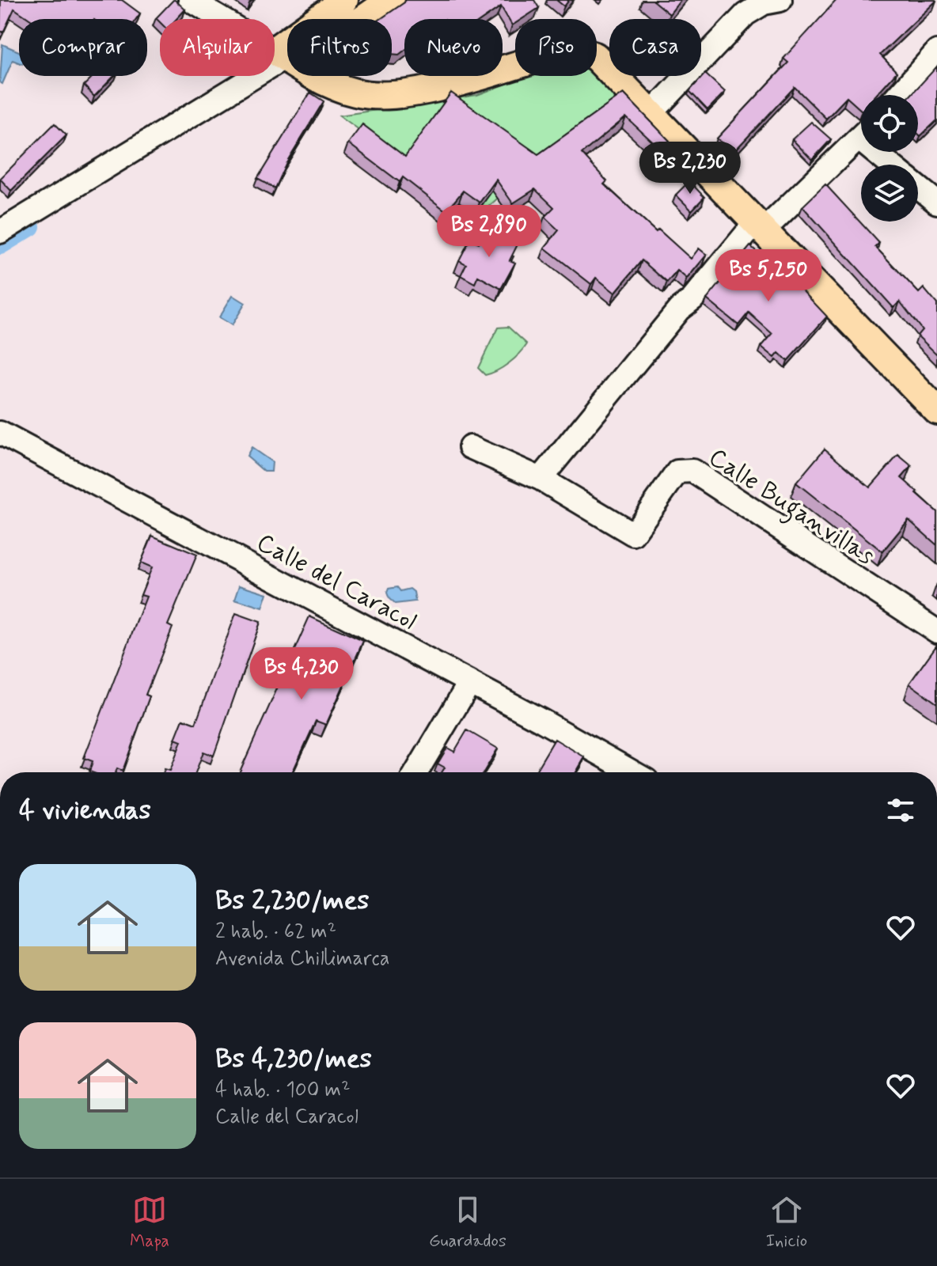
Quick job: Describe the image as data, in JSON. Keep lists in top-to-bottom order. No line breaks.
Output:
{"streets":{"street":["Calle Buganvillas","Calle del Caracol"]},"page":{"chip":["Comprar","Alquilar","Filtros","Nuevo","Piso","Casa"],"price":["Bs 2,230","Bs 2,890","Bs 5,250","Bs 4,230"],"heading":"4 viviendas","list":[{"name":"Bs 2,230/mes","note":"2 hab. · 62 m² · Avenida Chillimarca"},{"name":"Bs 4,230/mes","note":"4 hab. · 100 m² · Calle del Caracol"}],"tabs":["Mapa","Guardados","Inicio"]}}
